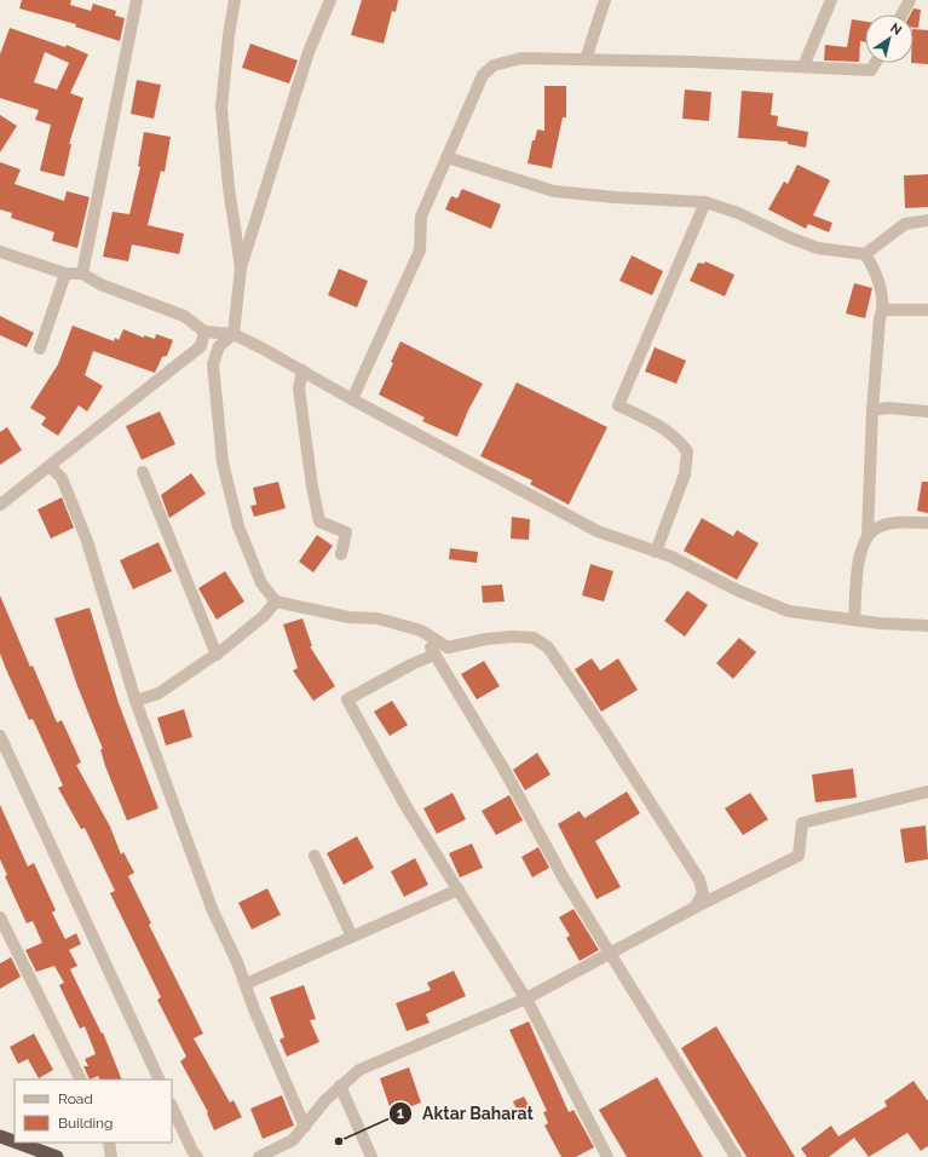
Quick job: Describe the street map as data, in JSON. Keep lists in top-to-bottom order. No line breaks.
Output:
{"places":["Aktar Baharat"],"legend":["Road","Building"],"north":"top right"}
